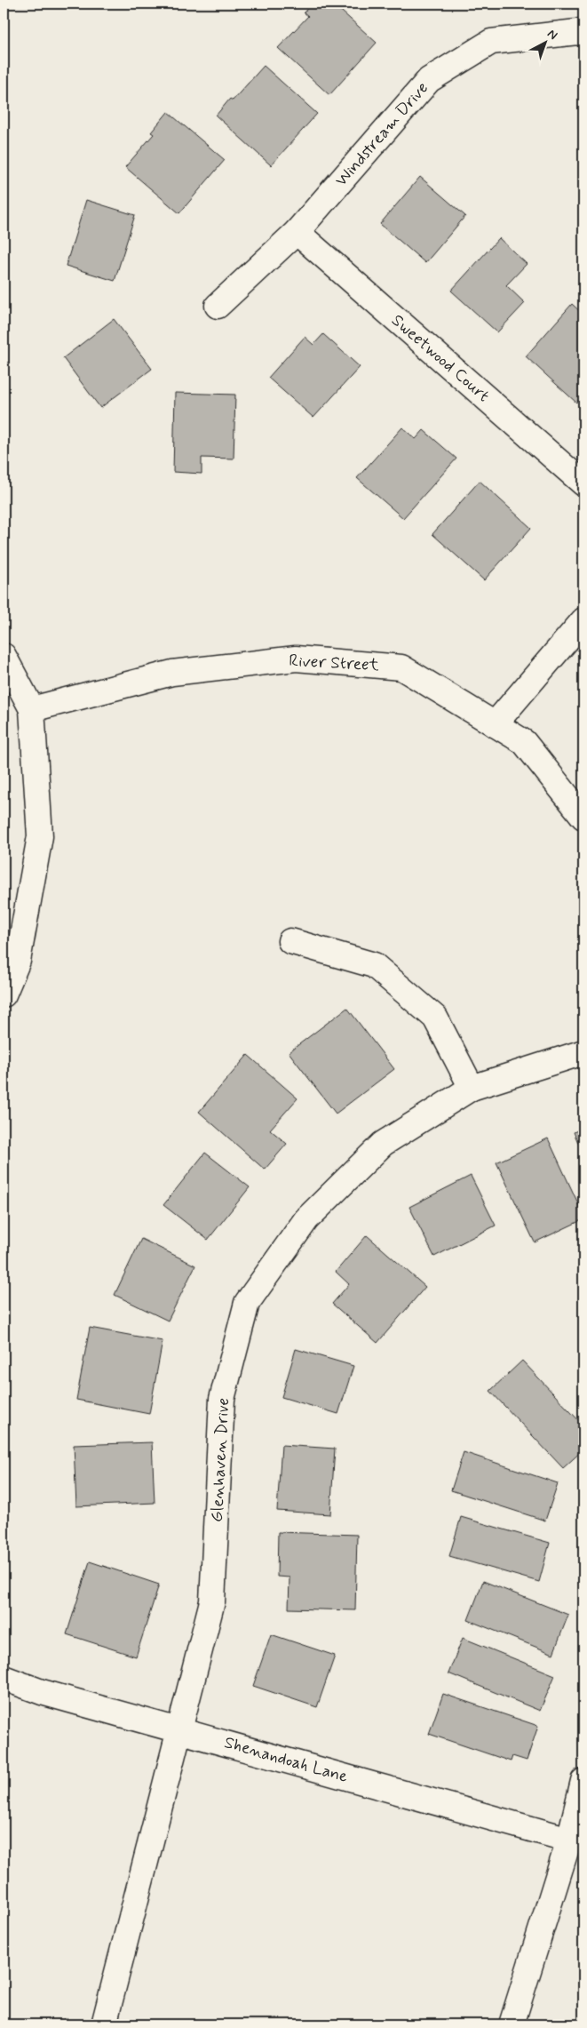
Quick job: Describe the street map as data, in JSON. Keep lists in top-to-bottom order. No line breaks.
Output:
{"streets":{"street":["Windstream Drive","Sweetwood Court","River Street","Glenhaven Drive","Shenandoah Lane"]},"crossings":[["Windstream Drive","Sweetwood Court"],["Glenhaven Drive","Shenandoah Lane"]],"north":"top right"}
